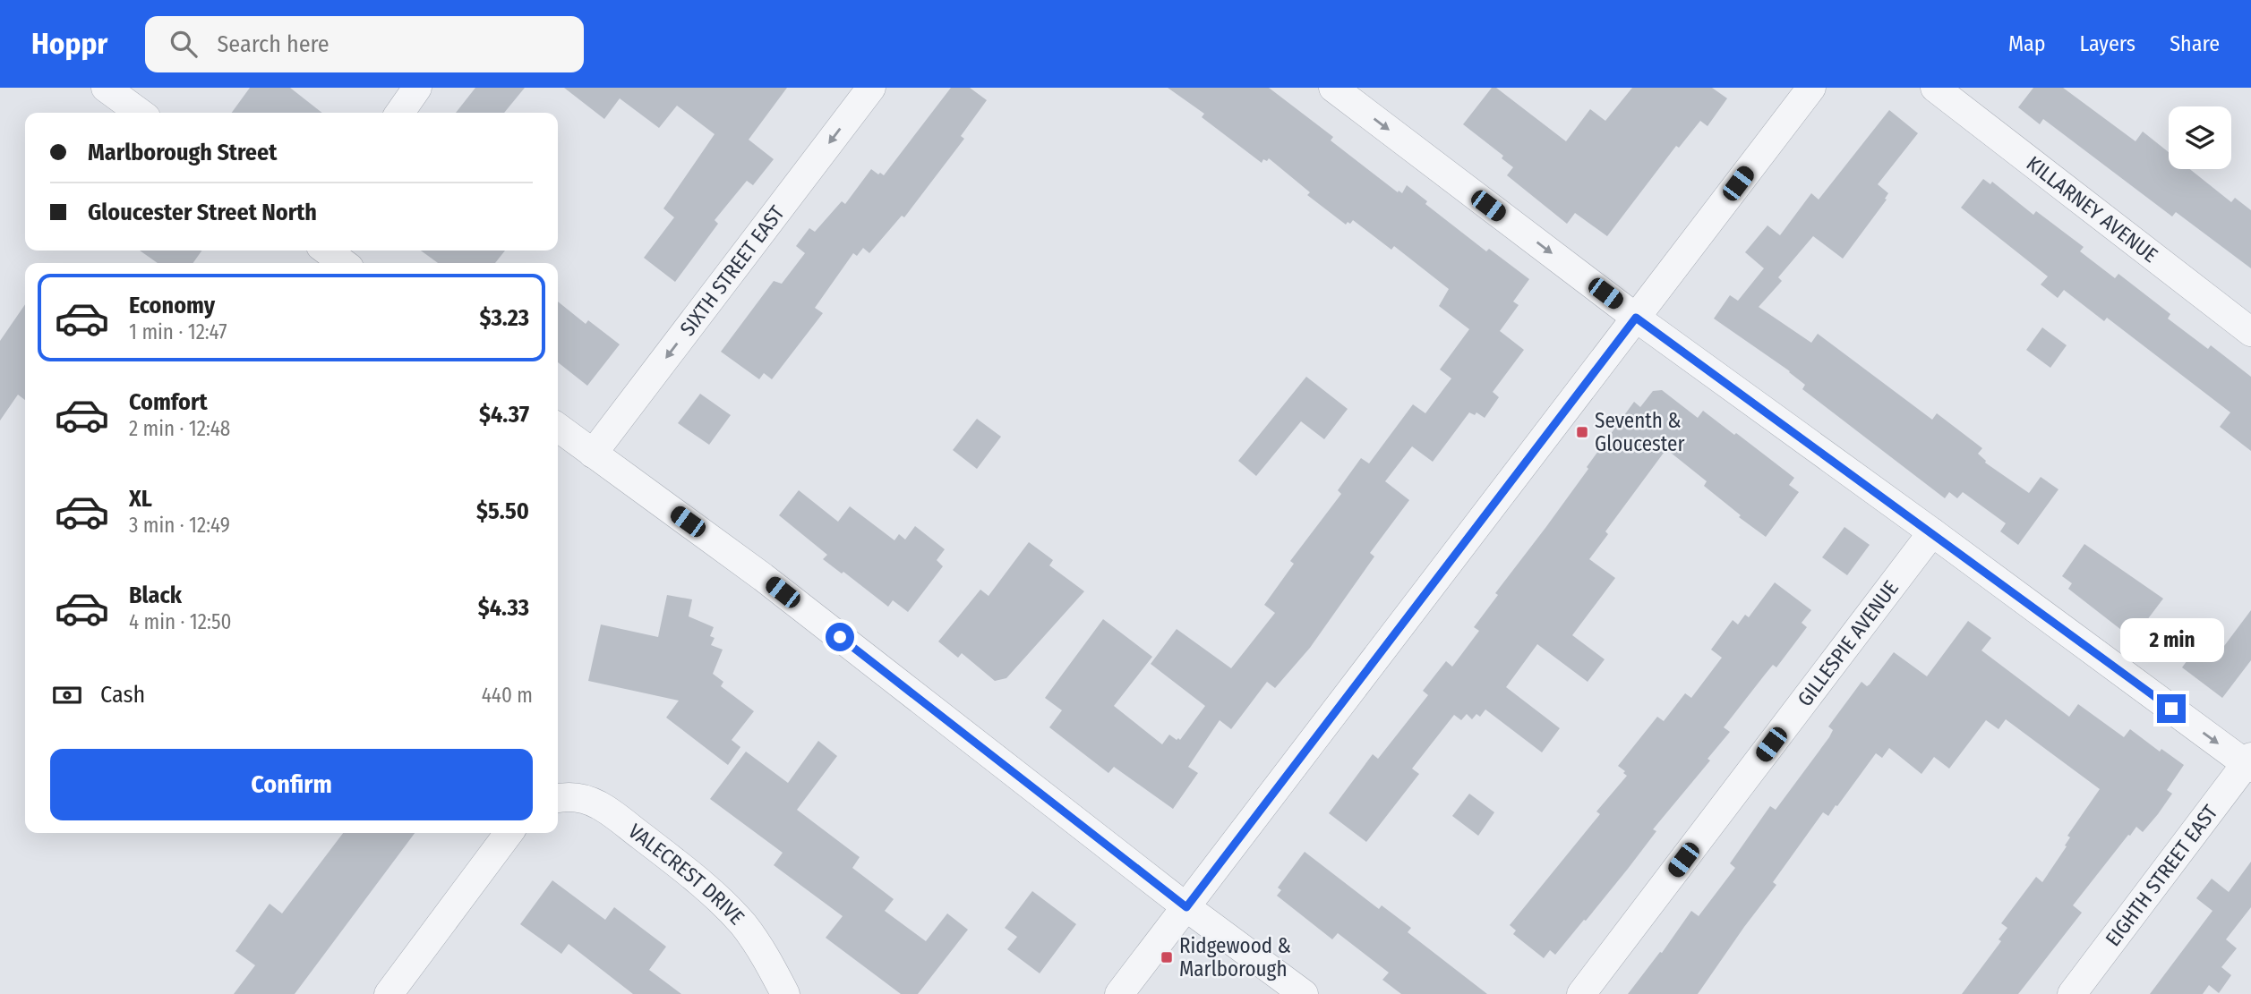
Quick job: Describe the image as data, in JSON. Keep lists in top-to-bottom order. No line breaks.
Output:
{"streets":{"street":["KILLARNEY AVENUE","SIXTH STREET EAST","GILLESPIE AVENUE","VALECREST DRIVE","EIGHTH STREET EAST"]},"one_way":["SIXTH STREET EAST"],"places":{"transit":["Seventh & Gloucester","Ridgewood & Marlborough"]},"page":{"header":"Hoppr","search":"Search here","nav":["Map","Layers","Share"],"banner":["Marlborough Street","Gloucester Street North"],"list":[{"name":"Economy","note":"1 min · 12:47","value":"$3.23"},{"name":"Comfort","note":"2 min · 12:48","value":"$4.37"},{"name":"XL","note":"3 min · 12:49","value":"$5.50"},{"name":"Black","note":"4 min · 12:50","value":"$4.33"}],"bubble":"2 min","pay":["Cash","440 m"],"buttons":"Confirm"}}
